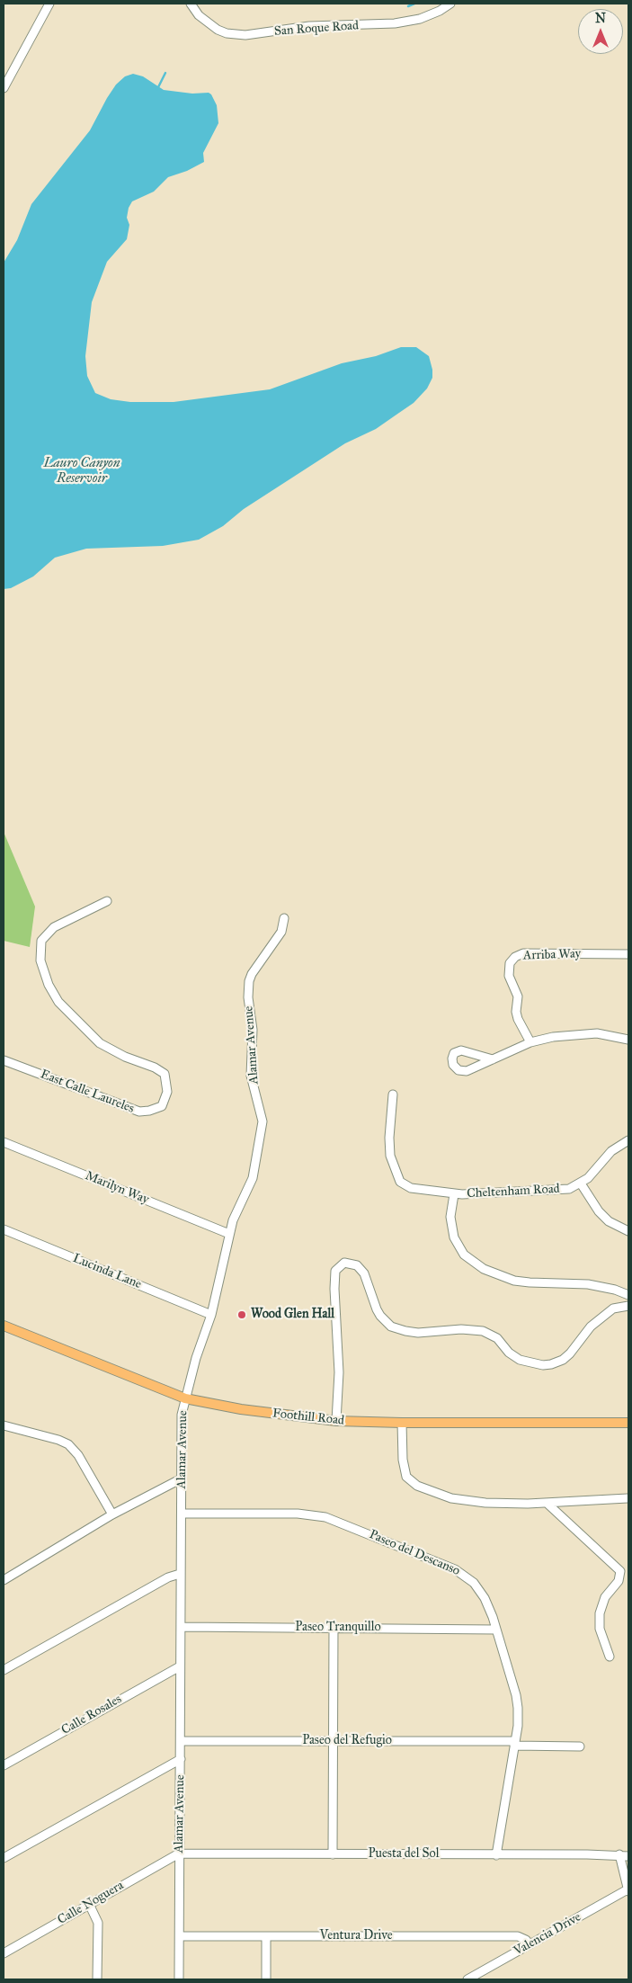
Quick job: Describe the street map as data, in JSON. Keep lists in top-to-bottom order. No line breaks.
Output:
{"streets":{"main road":["Foothill Road"],"street":["San Roque Road","Arriba Way","Alamar Avenue","East Calle Laureles","Marilyn Way","Cheltenham Road","Lucinda Lane","Paseo del Descanso","Paseo Tranquillo","Calle Rosales","Paseo del Refugio","Puesta del Sol","Calle Noguera","Valencia Drive","Ventura Drive"]},"crossings":[["Alamar Avenue","Marilyn Way"],["Alamar Avenue","Lucinda Lane"],["Alamar Avenue","Foothill Road"],["Alamar Avenue","Paseo del Descanso"],["Alamar Avenue","Paseo Tranquillo"],["Alamar Avenue","Calle Rosales"],["Alamar Avenue","Paseo del Refugio"],["Alamar Avenue","Puesta del Sol"],["Alamar Avenue","Calle Noguera"],["Alamar Avenue","Ventura Drive"],["Paseo del Descanso","Paseo Tranquillo"],["Paseo del Descanso","Paseo del Refugio"],["Paseo del Descanso","Puesta del Sol"],["Puesta del Sol","Calle Noguera"],["Valencia Drive","Ventura Drive"]],"water":["Lauro Canyon Reservoir"],"places":["Wood Glen Hall"],"north":"top"}
